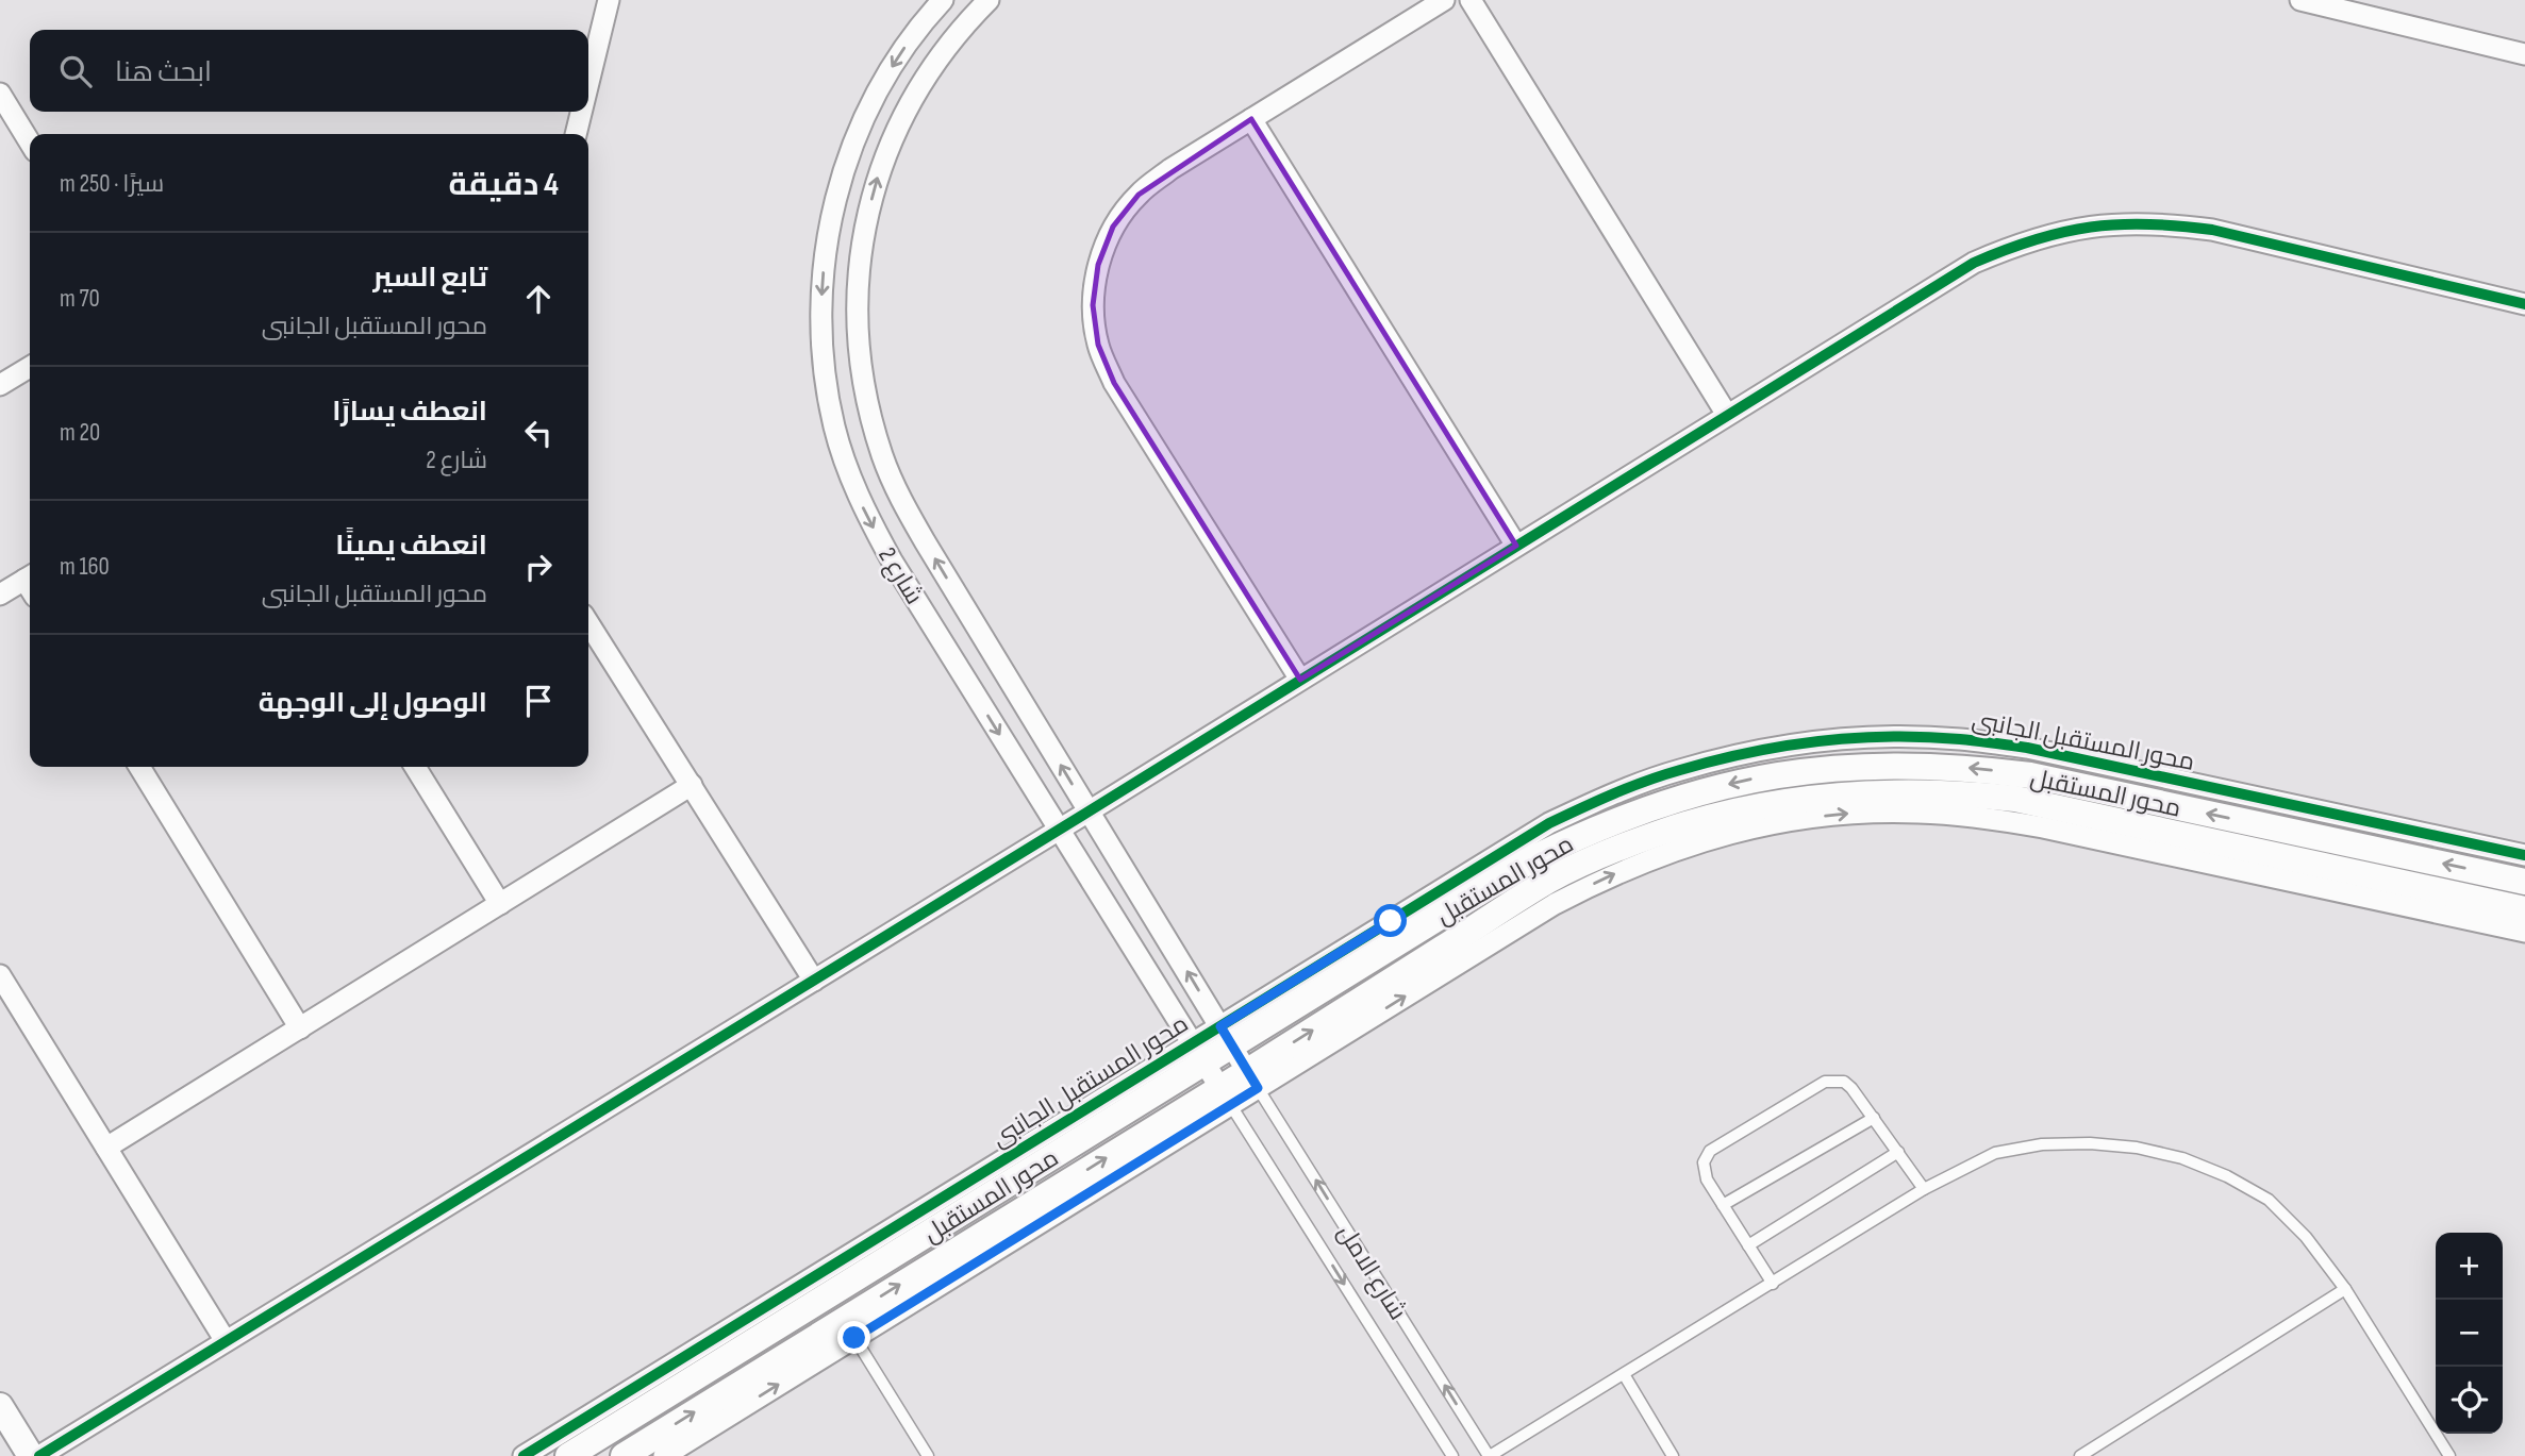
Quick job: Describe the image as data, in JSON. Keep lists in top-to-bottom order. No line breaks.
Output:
{"streets":{"street":["شارع 2","محور المستقبل الجانبى","محور المستقبل"],"lane":["شارع الامل"]},"crossings":[["شارع 2","محور المستقبل الجانبى"],["شارع 2","محور المستقبل"],["شارع 2","شارع الامل"],["محور المستقبل الجانبى","محور المستقبل"],["محور المستقبل","شارع الامل"]],"page":{"search":"ابحث هنا","heading":["4 دقيقة","سيرًا · 250 m"],"list":[["تابع السير","محور المستقبل الجانبى","70 m"],["انعطف يسارًا","شارع 2","20 m"],["انعطف يمينًا","محور المستقبل الجانبى","160 m"],"الوصول إلى الوجهة"],"map_buttons":["+","−"]}}
